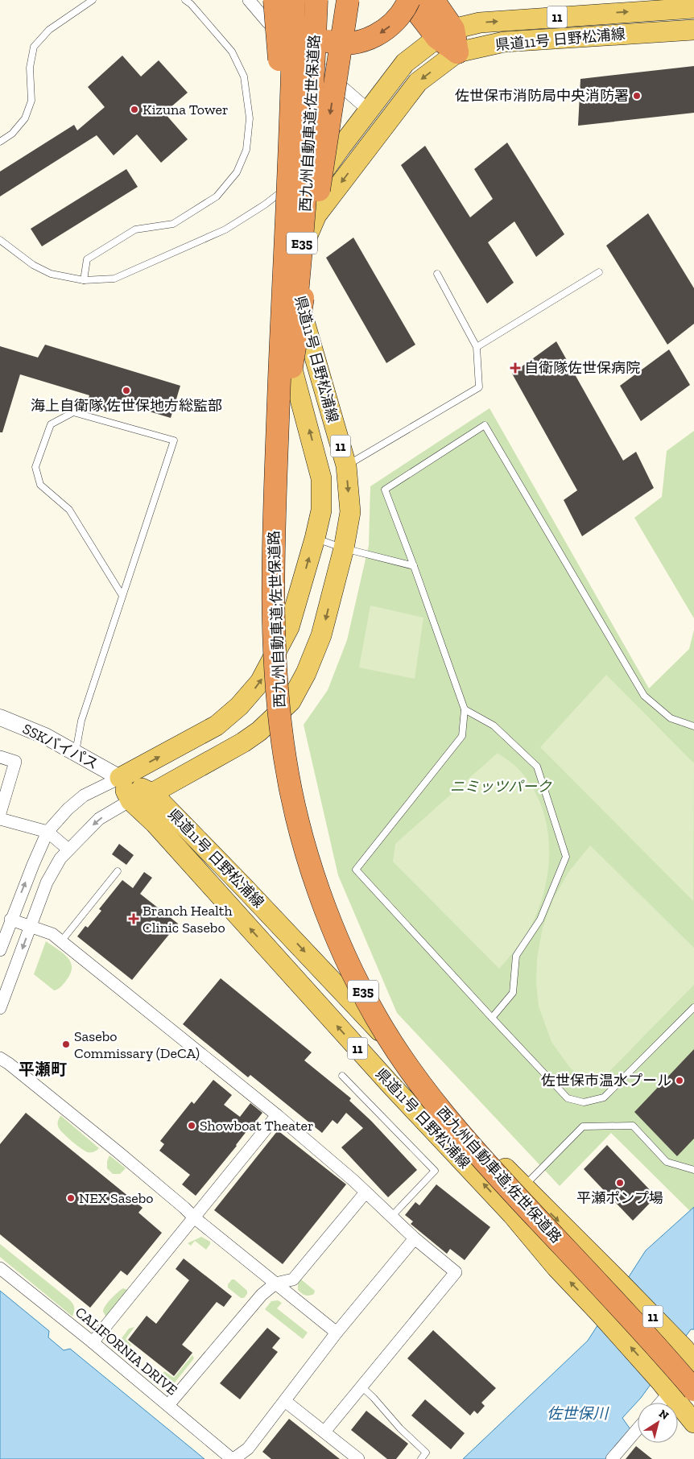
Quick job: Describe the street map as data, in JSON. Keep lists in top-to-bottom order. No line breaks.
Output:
{"streets":{"highway":["西九州自動車道;佐世保道路","E35"],"main road":["11","県道11号 日野松浦線"],"street":["SSKバイパス","CALIFORNIA DRIVE"]},"crossings":[["県道11号 日野松浦線","SSKバイパス"]],"districts":["平瀬町"],"water":["佐世保川"],"parks":["ニミッツパーク"],"places":{"other":["佐世保市消防局中央消防署","Kizuna Tower","海上自衛隊 佐世保地方総監部","Sasebo Commissary (DeCA)","佐世保市温水プール","Showboat Theater","平瀬ポンプ場","NEX Sasebo"],"health":["自衛隊佐世保病院","Branch Health Clinic Sasebo"]},"north":"top right"}
